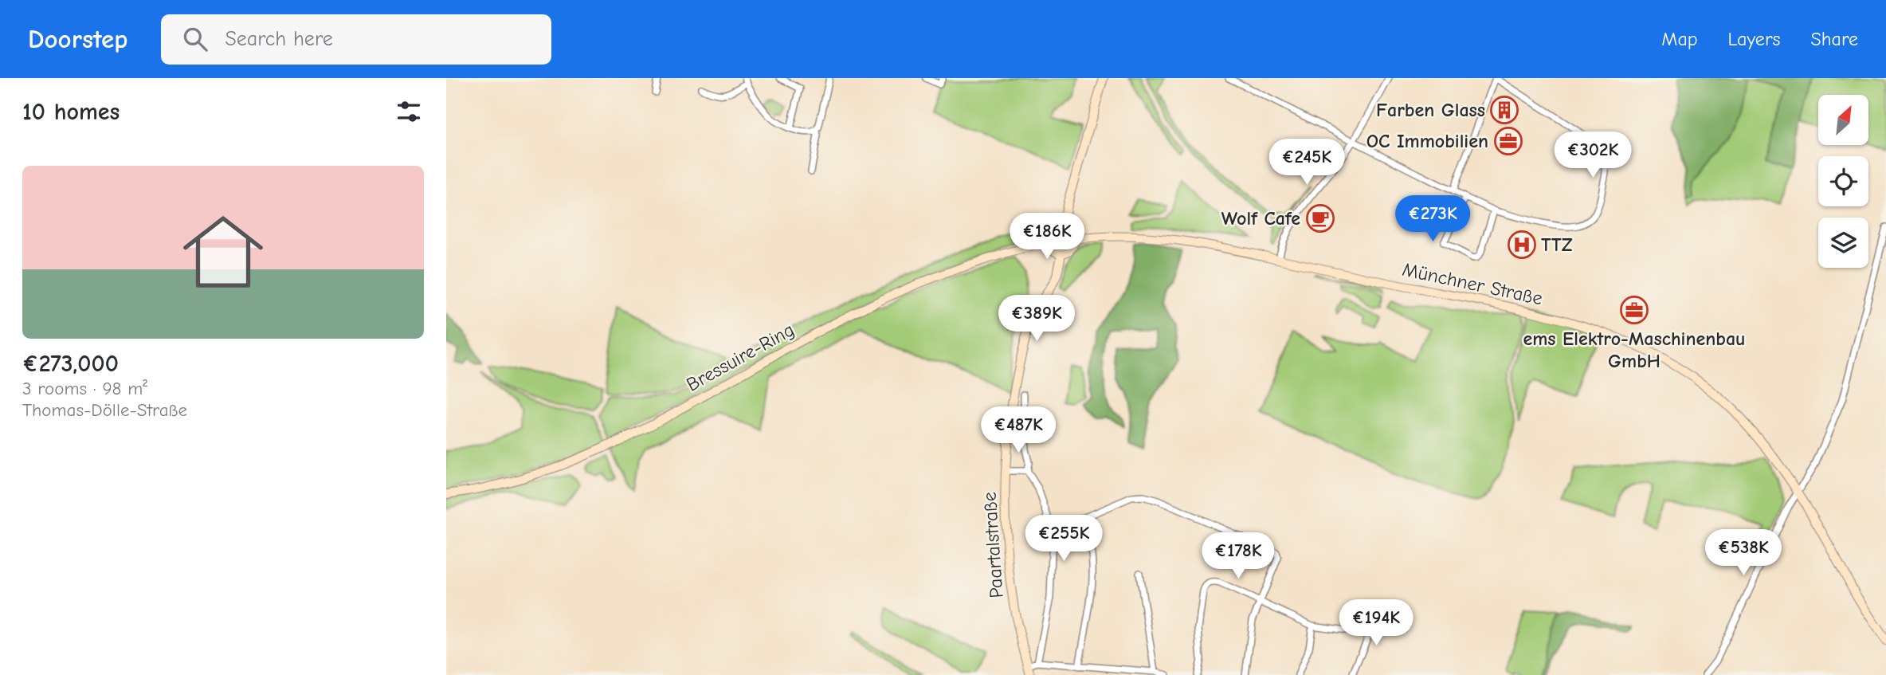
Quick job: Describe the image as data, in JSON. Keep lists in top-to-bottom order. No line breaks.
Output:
{"streets":{"main road":["Münchner Straße","Bressuire-Ring","Paartalstraße"]},"crossings":[["Bressuire-Ring","Paartalstraße"]],"places":{"building":["Farben Glass"],"office":["OC Immobilien","ems Elektro-Maschinenbau GmbH"],"cafe":["Wolf Cafe"],"hospital":["TTZ"]},"north":"top right","page":{"header":"Doorstep","search":"Search here","nav":["Map","Layers","Share"],"heading":"10 homes","price":["€302K","€245K","€273K","€186K","€389K","€487K","€255K","€538K","€178K","€194K"],"list":[{"name":"€273,000","note":"3 rooms · 98 m² · Thomas-Dölle-Straße"}]}}
